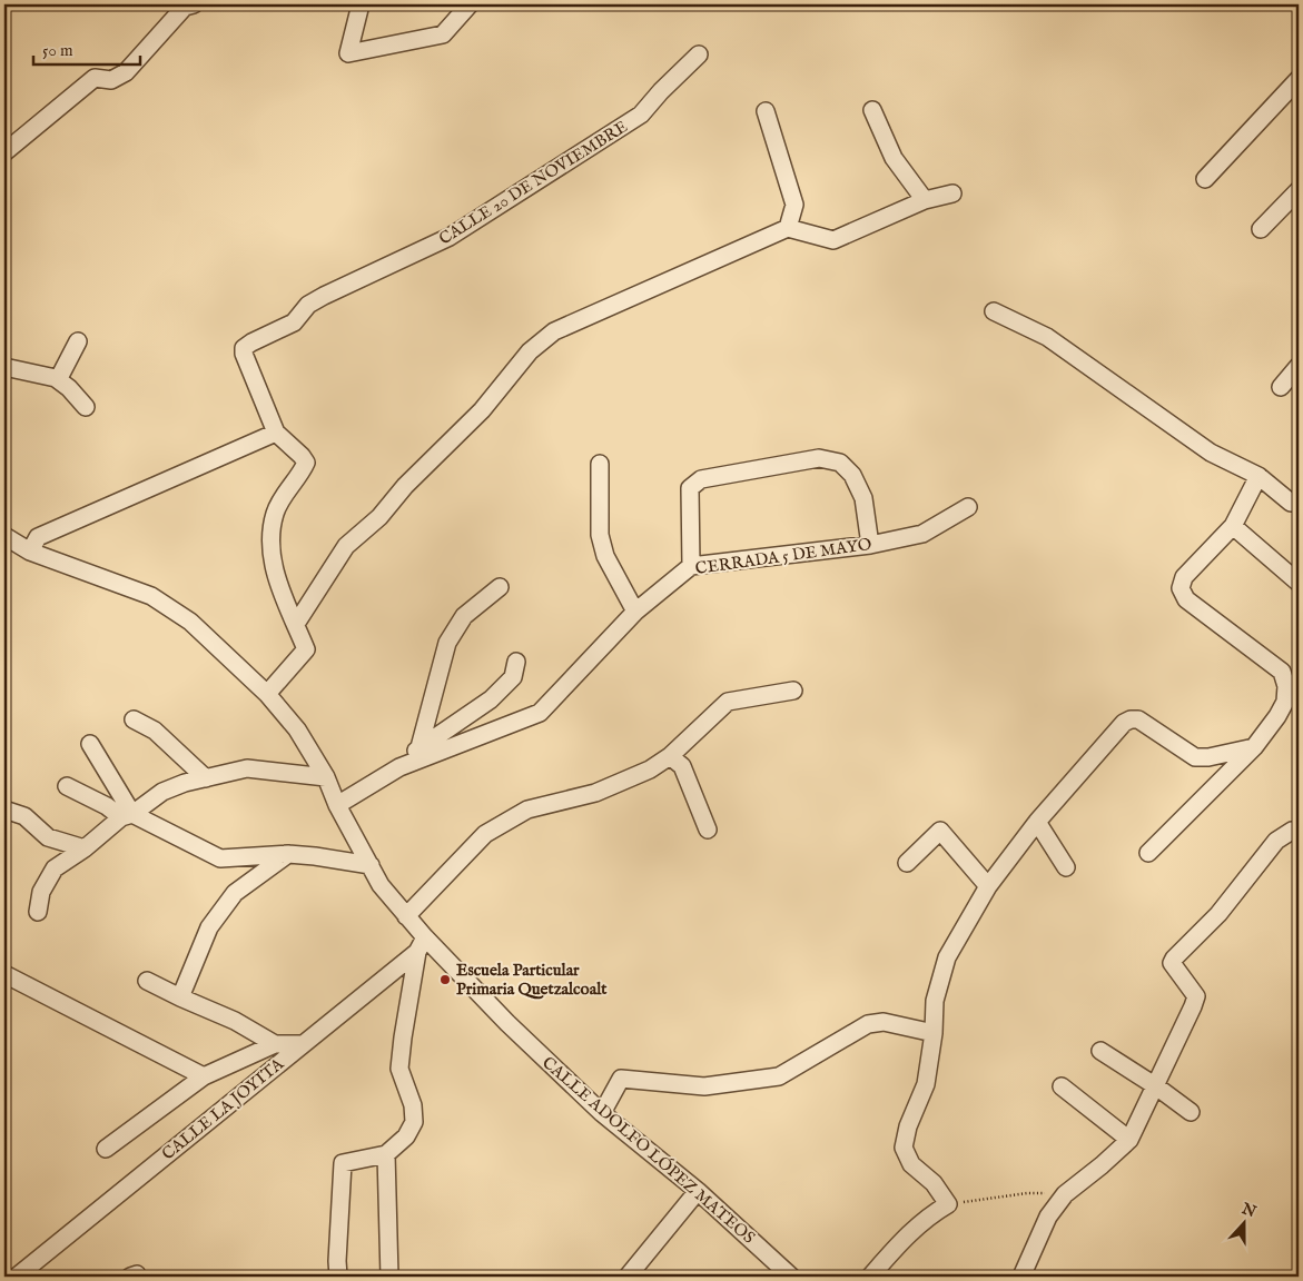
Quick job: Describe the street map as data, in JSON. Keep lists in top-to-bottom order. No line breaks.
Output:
{"streets":{"street":["CALLE 20 DE NOVIEMBRE","CERRADA 5 DE MAYO","CALLE LA JOYITA","CALLE ADOLFO LÓPEZ MATEOS"]},"crossings":[["CALLE 20 DE NOVIEMBRE","CALLE ADOLFO LÓPEZ MATEOS"],["CERRADA 5 DE MAYO","CALLE ADOLFO LÓPEZ MATEOS"],["CALLE LA JOYITA","CALLE ADOLFO LÓPEZ MATEOS"]],"places":["Escuela Particular Primaria Quetzalcoalt"],"scale_bar":"50 m","north":"top"}
